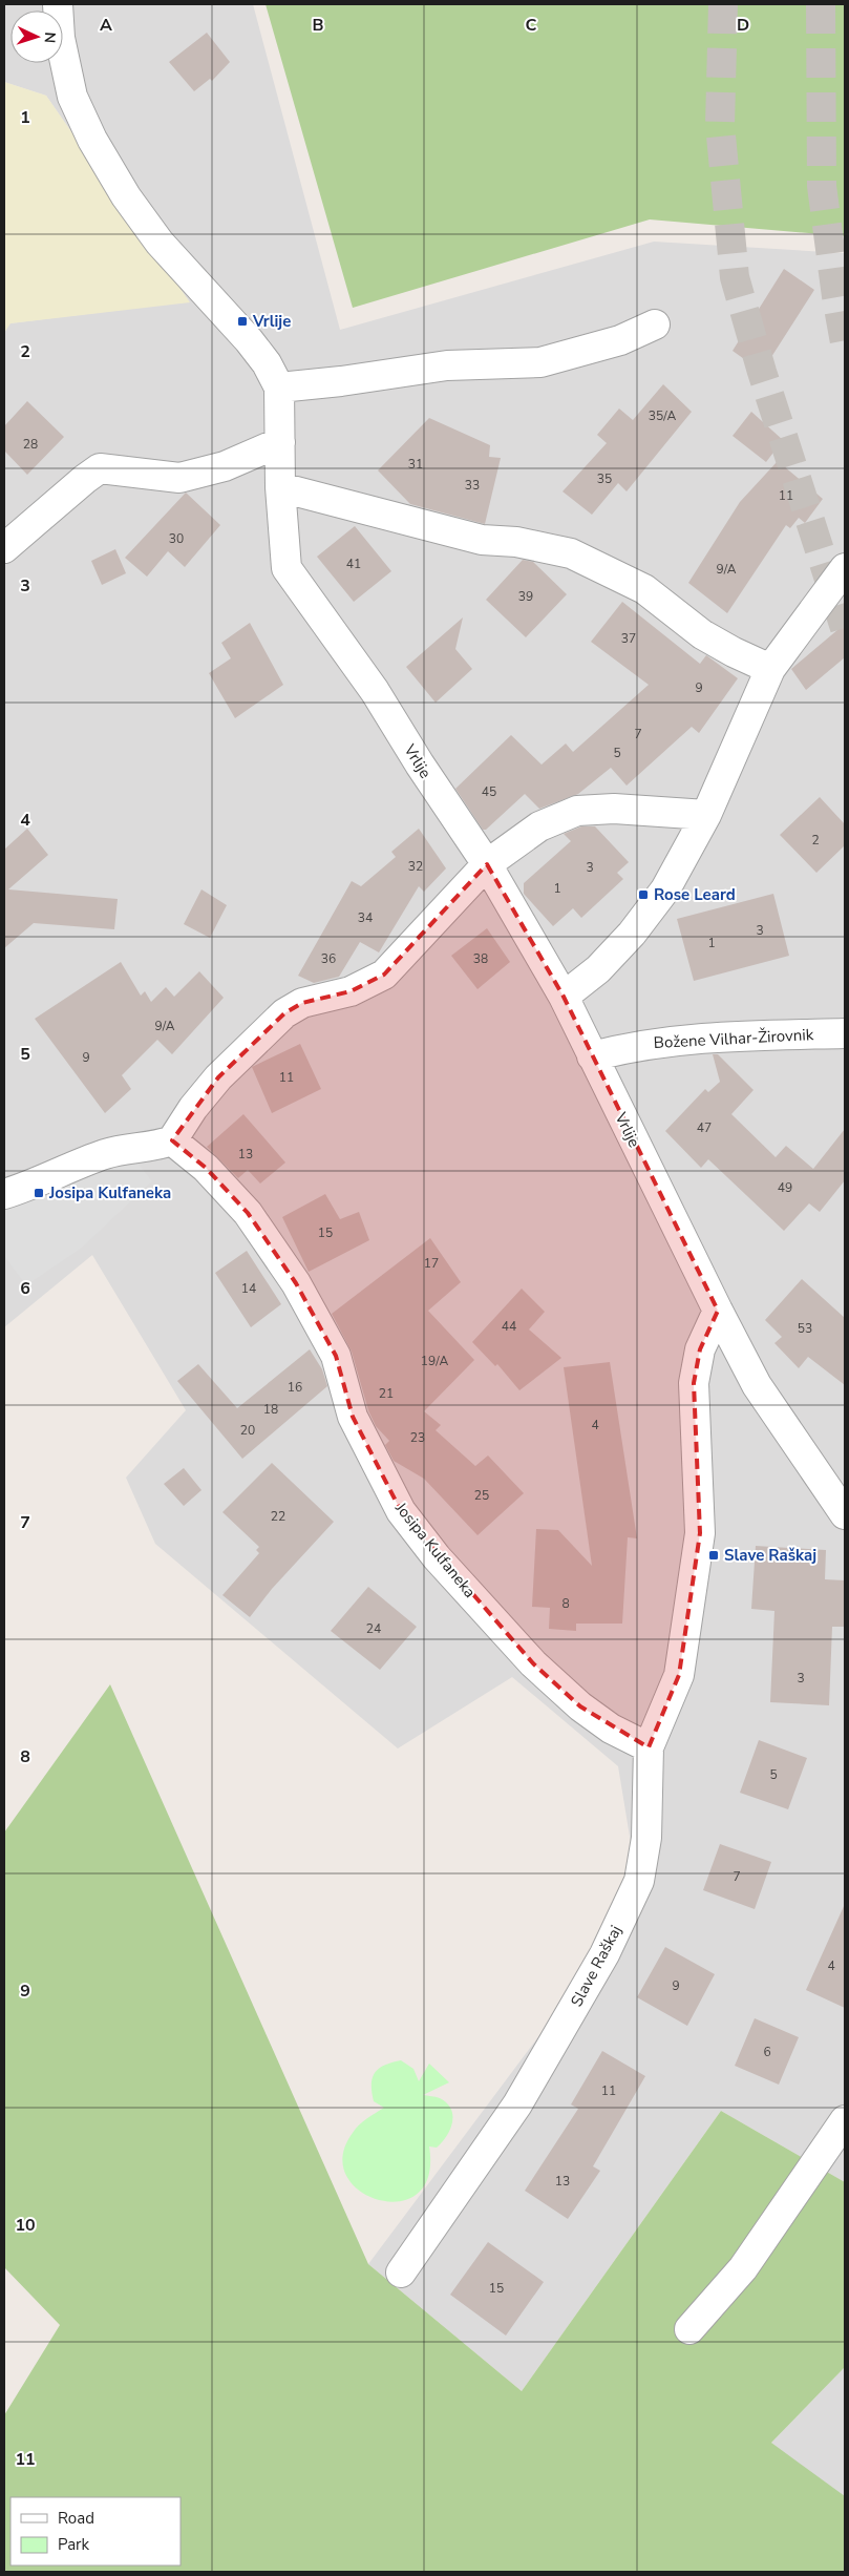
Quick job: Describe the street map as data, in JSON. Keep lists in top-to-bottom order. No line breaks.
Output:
{"streets":{"street":["Vrlije","Božene Vilhar-Žirovnik","Josipa Kulfaneka","Slave Raškaj"]},"crossings":[["Vrlije","Božene Vilhar-Žirovnik"],["Vrlije","Slave Raškaj"],["Josipa Kulfaneka","Slave Raškaj"]],"places":{"transit":["Vrlije","Rose Leard","Josipa Kulfaneka","Slave Raškaj"]},"house_numbers":["35/A","28","31","35","33","11","30","41","9/A","39","37","9","7","5","45","2","32","3","1","34","3","1","36","38","9/A","9","11","47","13","49","15","17","14","44","53","19/A","16","21","18","4","20","23","25","22","8","24","3","5","7","4","9","6","11","13","15"],"legend":["Road","Park"],"north":"right","grid":{"columns":["A","B","C","D"],"rows":["1","2","3","4","5","6","7","8","9","10","11"]}}
